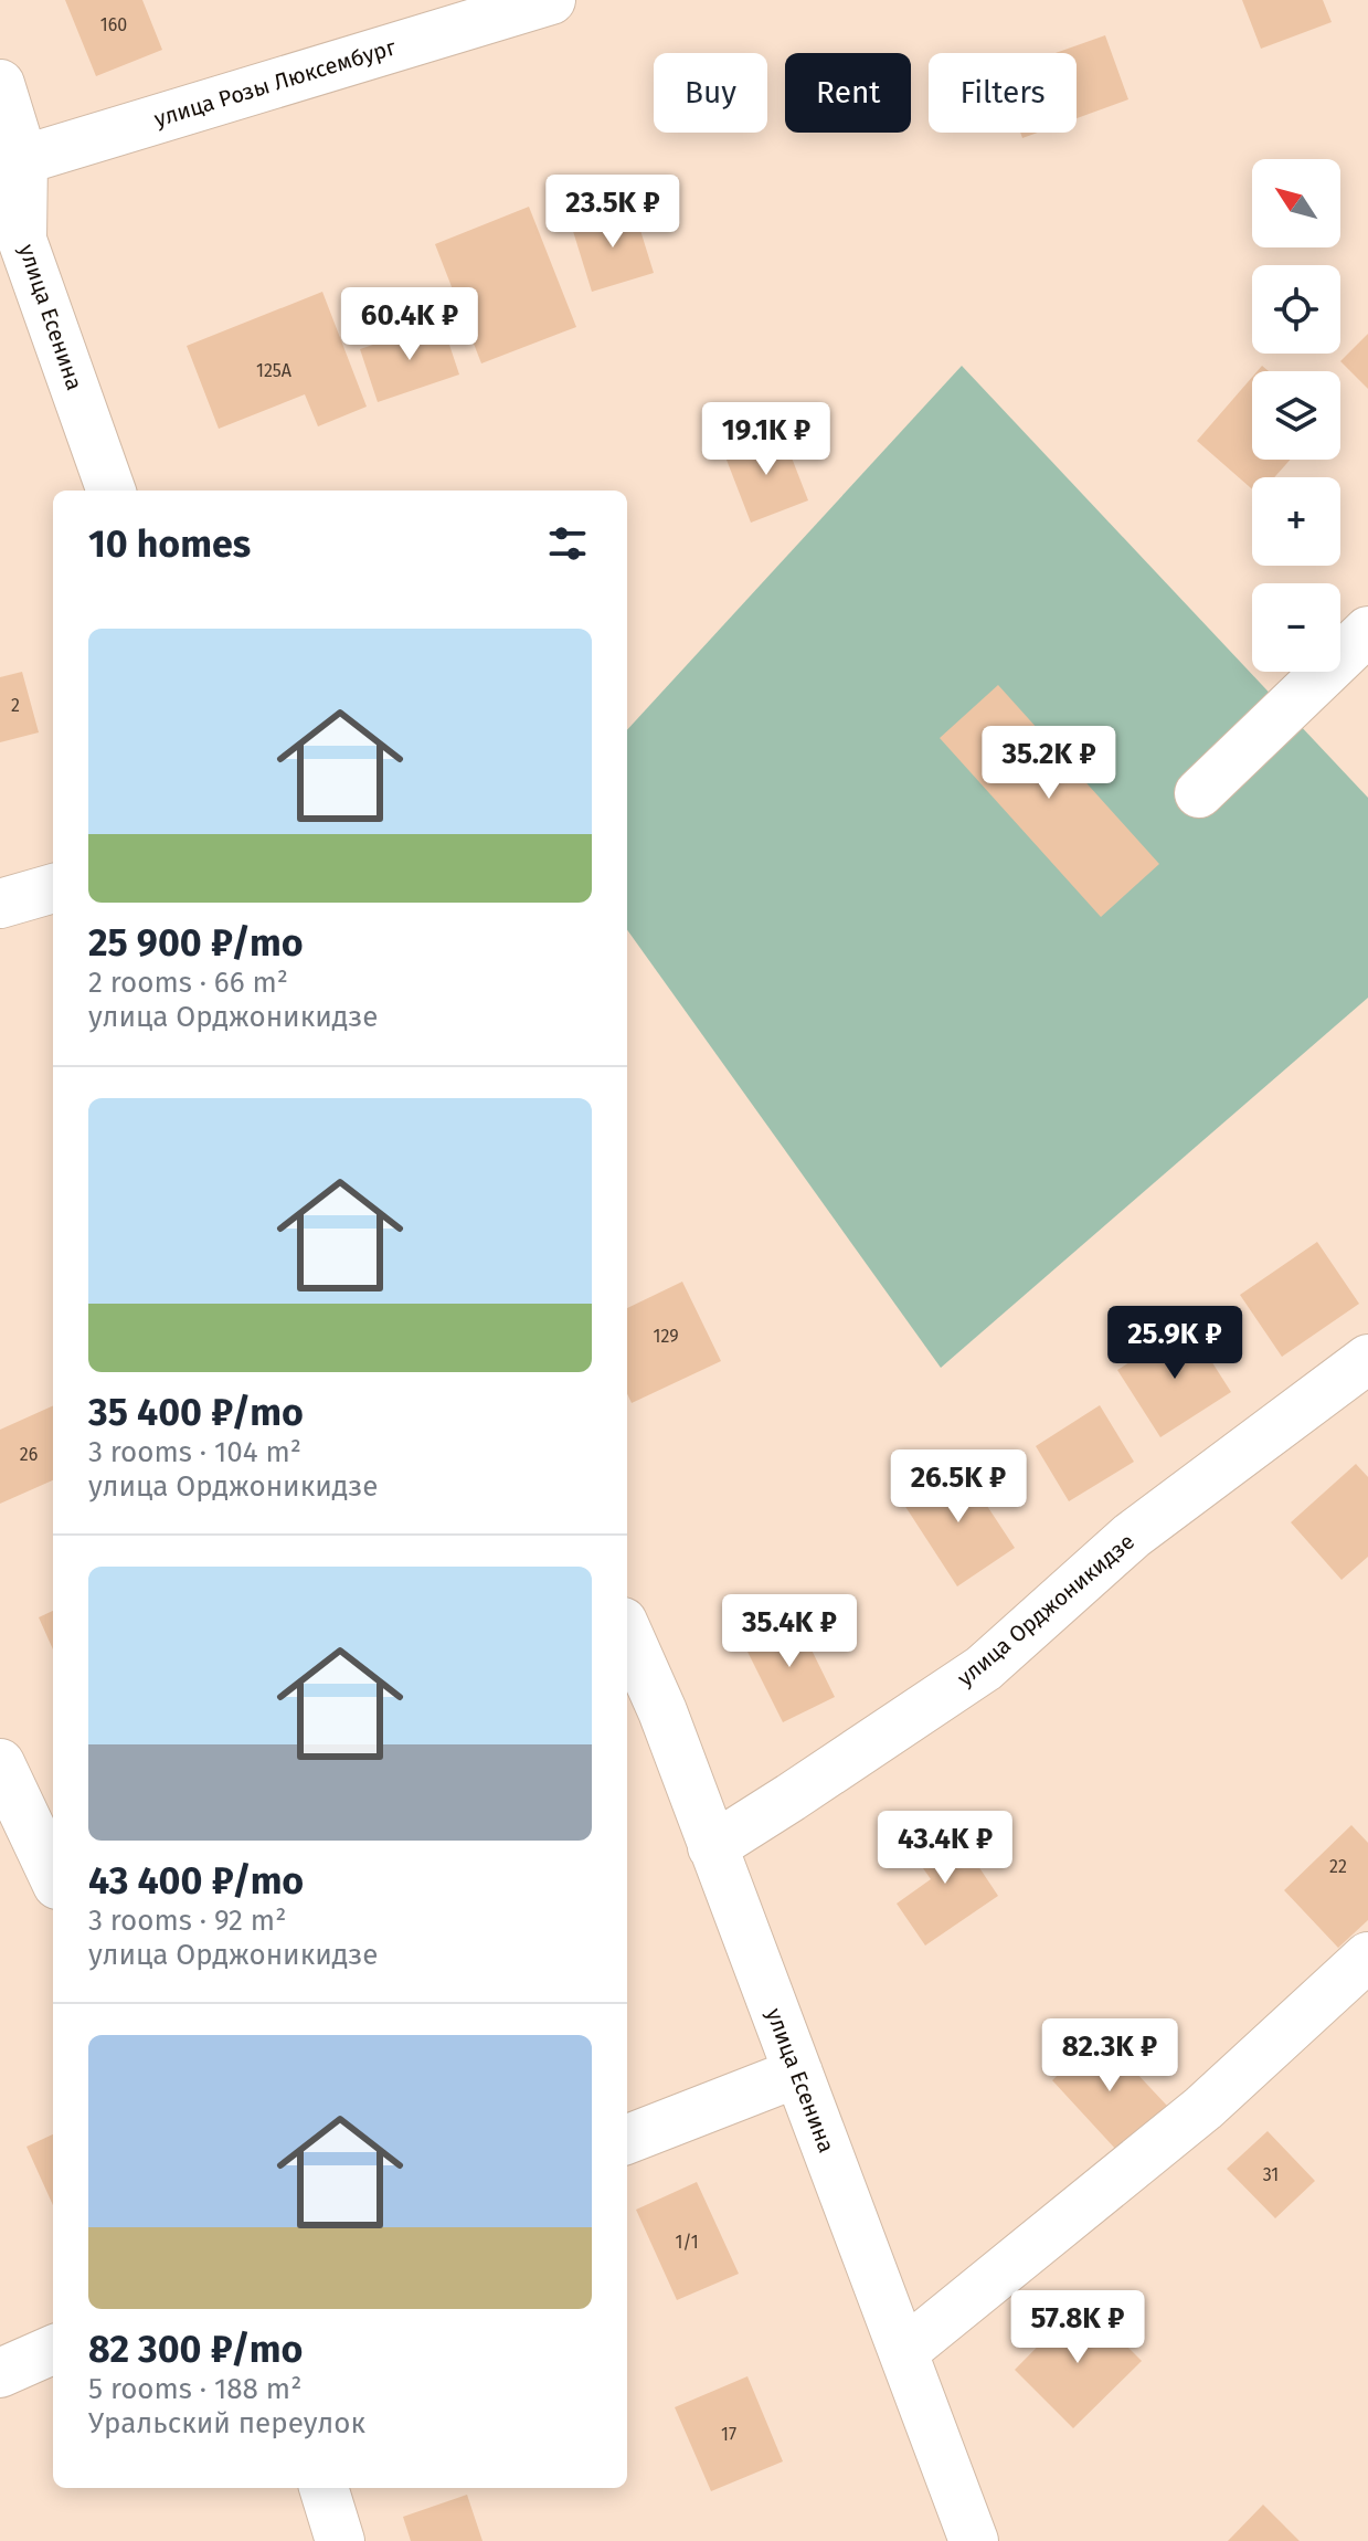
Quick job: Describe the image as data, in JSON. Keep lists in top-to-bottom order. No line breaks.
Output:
{"streets":{"street":["улица Розы Люксембург","улица Есенина","улица Орджоникидзе"]},"crossings":[["улица Розы Люксембург","улица Есенина"],["улица Есенина","улица Орджоникидзе"]],"house_numbers":["160","125А","2","129","26","22","31","1/1","17"],"north":"top left","page":{"chip":["Buy","Rent","Filters"],"map_buttons":["+","−"],"price":["23.5K ₽","60.4K ₽","19.1K ₽","35.2K ₽","25.9K ₽","26.5K ₽","35.4K ₽","43.4K ₽","82.3K ₽","57.8K ₽"],"heading":"10 homes","list":[{"name":"25 900 ₽/mo","note":"2 rooms · 66 m² · улица Орджоникидзе"},{"name":"35 400 ₽/mo","note":"3 rooms · 104 m² · улица Орджоникидзе"},{"name":"43 400 ₽/mo","note":"3 rooms · 92 m² · улица Орджоникидзе"},{"name":"82 300 ₽/mo","note":"5 rooms · 188 m² · Уральский переулок"}]}}
